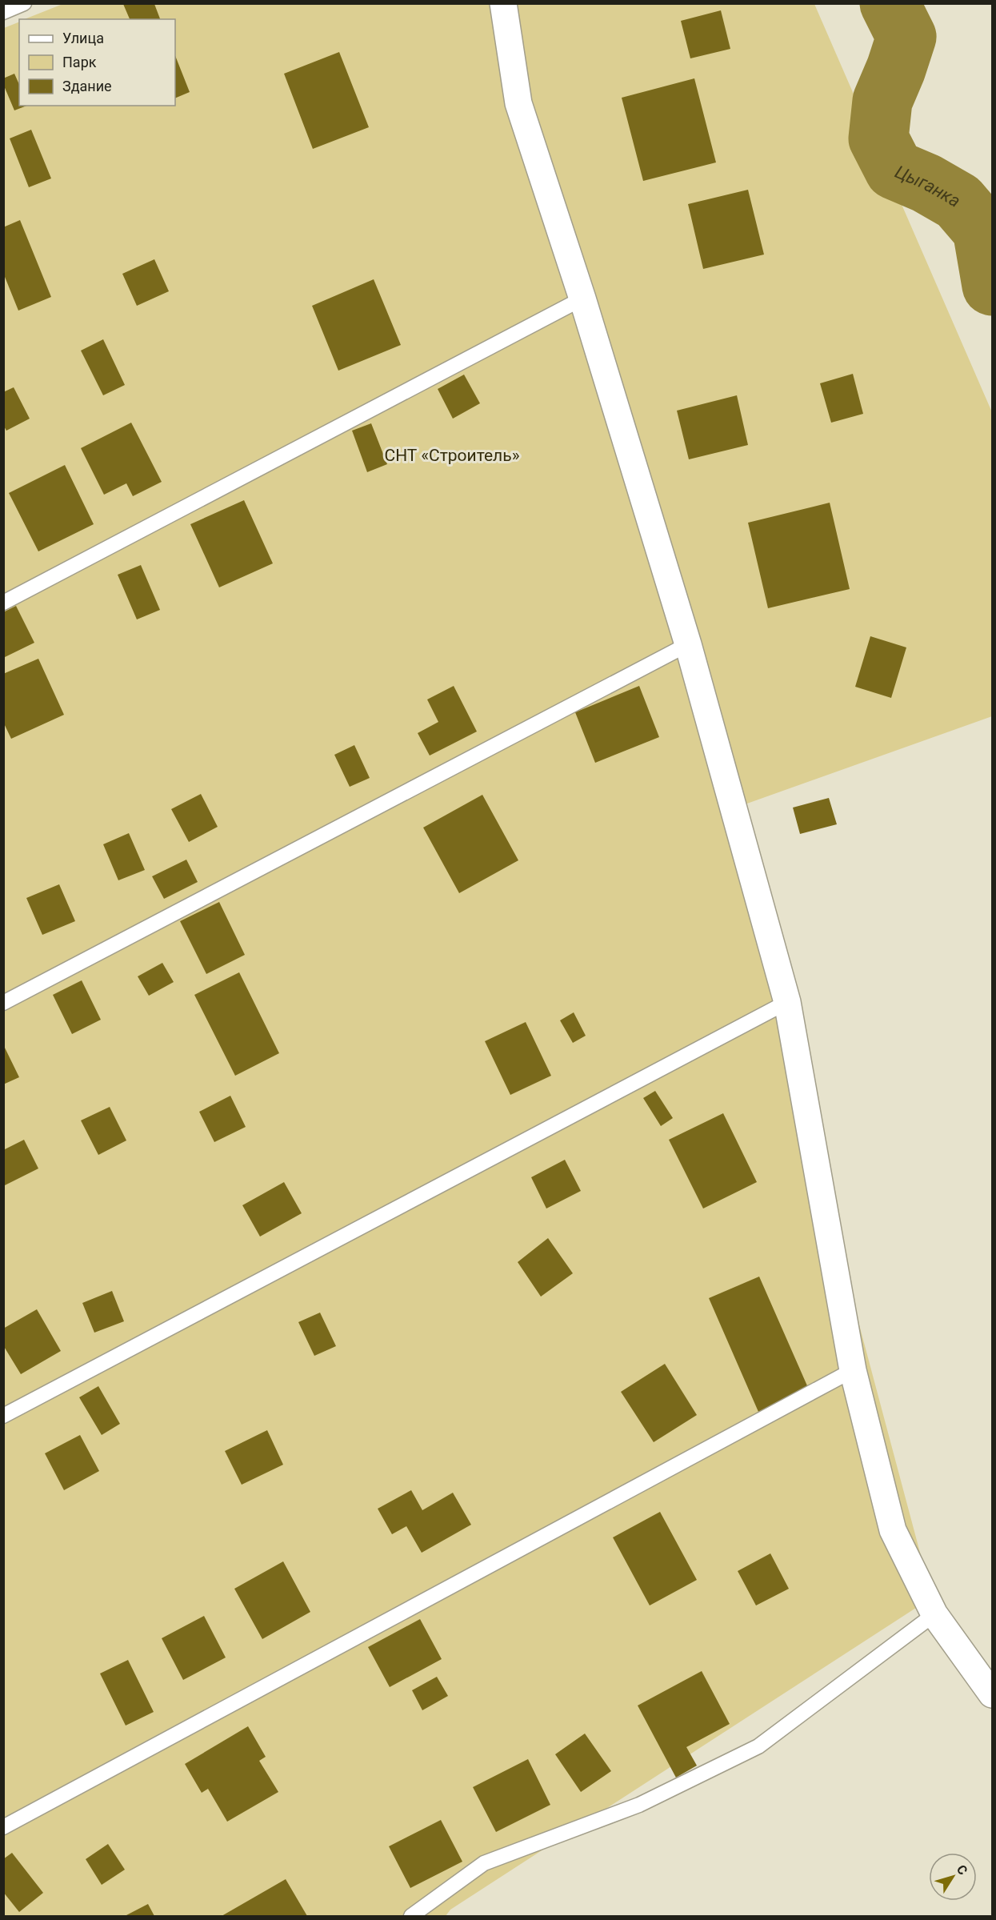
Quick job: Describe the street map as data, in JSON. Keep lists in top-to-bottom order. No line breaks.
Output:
{"water":["Цыганка"],"parks":["СНТ «Строитель»"],"legend":["Улица","Парк","Здание"],"north":"top right"}
